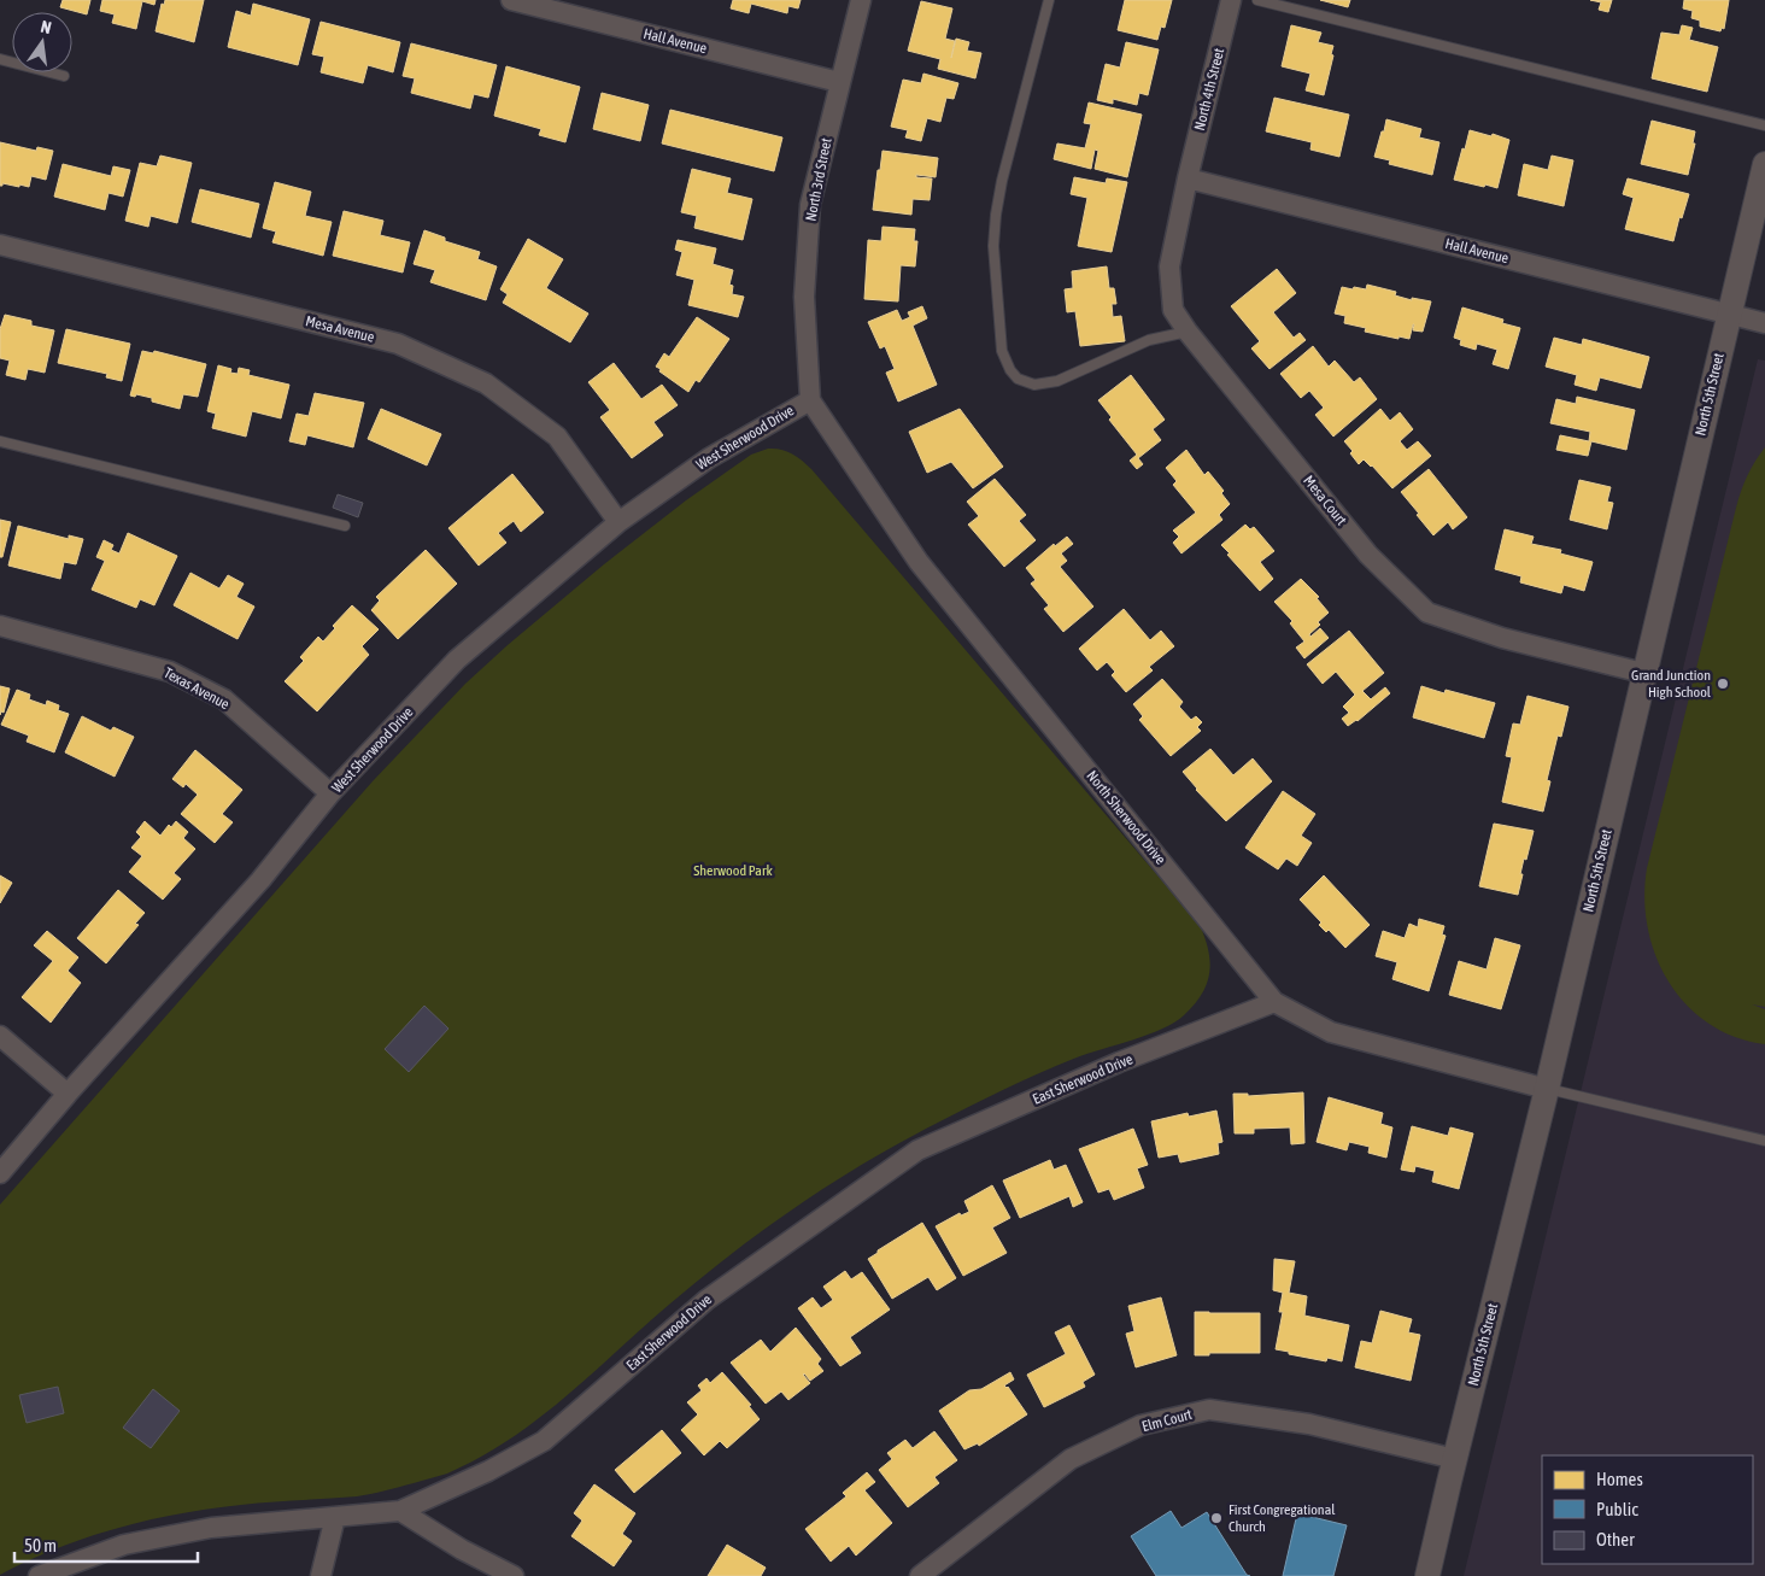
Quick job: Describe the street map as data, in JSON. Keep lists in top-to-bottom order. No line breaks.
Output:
{"streets":{"street":["Hall Avenue","North 4th Street","North 3rd Street","Mesa Avenue","North 5th Street","West Sherwood Drive","Mesa Court","Texas Avenue","North Sherwood Drive","East Sherwood Drive","Elm Court"]},"crossings":[["Hall Avenue","North 4th Street"],["Hall Avenue","North 3rd Street"],["Hall Avenue","North 5th Street"],["Hall Avenue","Mesa Court"],["North 4th Street","Mesa Court"],["North 3rd Street","West Sherwood Drive"],["North 3rd Street","North Sherwood Drive"],["Mesa Avenue","West Sherwood Drive"],["North 5th Street","Mesa Court"],["North 5th Street","North Sherwood Drive"],["North 5th Street","Elm Court"],["West Sherwood Drive","Texas Avenue"],["West Sherwood Drive","North Sherwood Drive"],["North Sherwood Drive","East Sherwood Drive"]],"parks":["Sherwood Park"],"places":["Grand Junction High School","First Congregational Church"],"legend":["Homes","Public","Other"],"scale_bar":"50 m","north":"top"}
